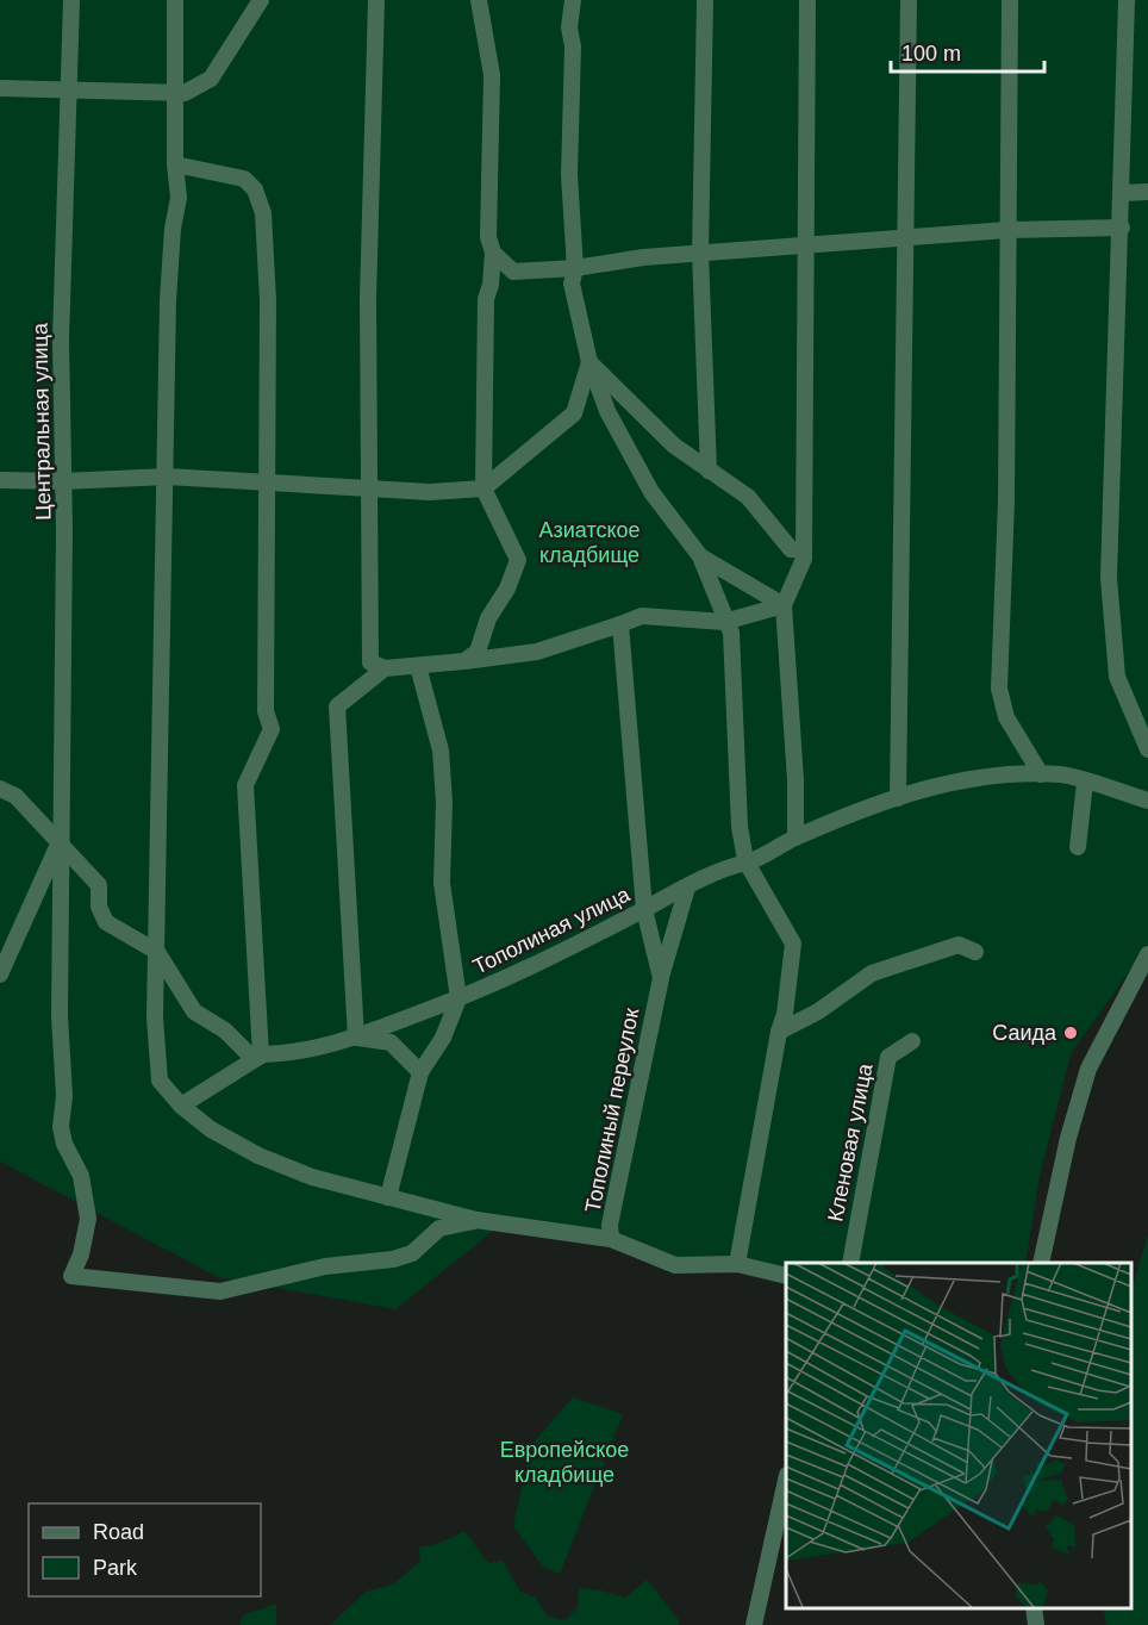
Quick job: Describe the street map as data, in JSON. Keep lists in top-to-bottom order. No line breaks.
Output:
{"streets":{"street":["Центральная улица","Тополиная улица","Тополиный переулок","Кленовая улица"]},"crossings":[["Центральная улица","Тополиный переулок"],["Тополиная улица","Тополиный переулок"]],"parks":["Азиатское кладбище","Европейское кладбище"],"places":["Саида"],"legend":["Road","Park"],"scale_bar":"100 m"}
